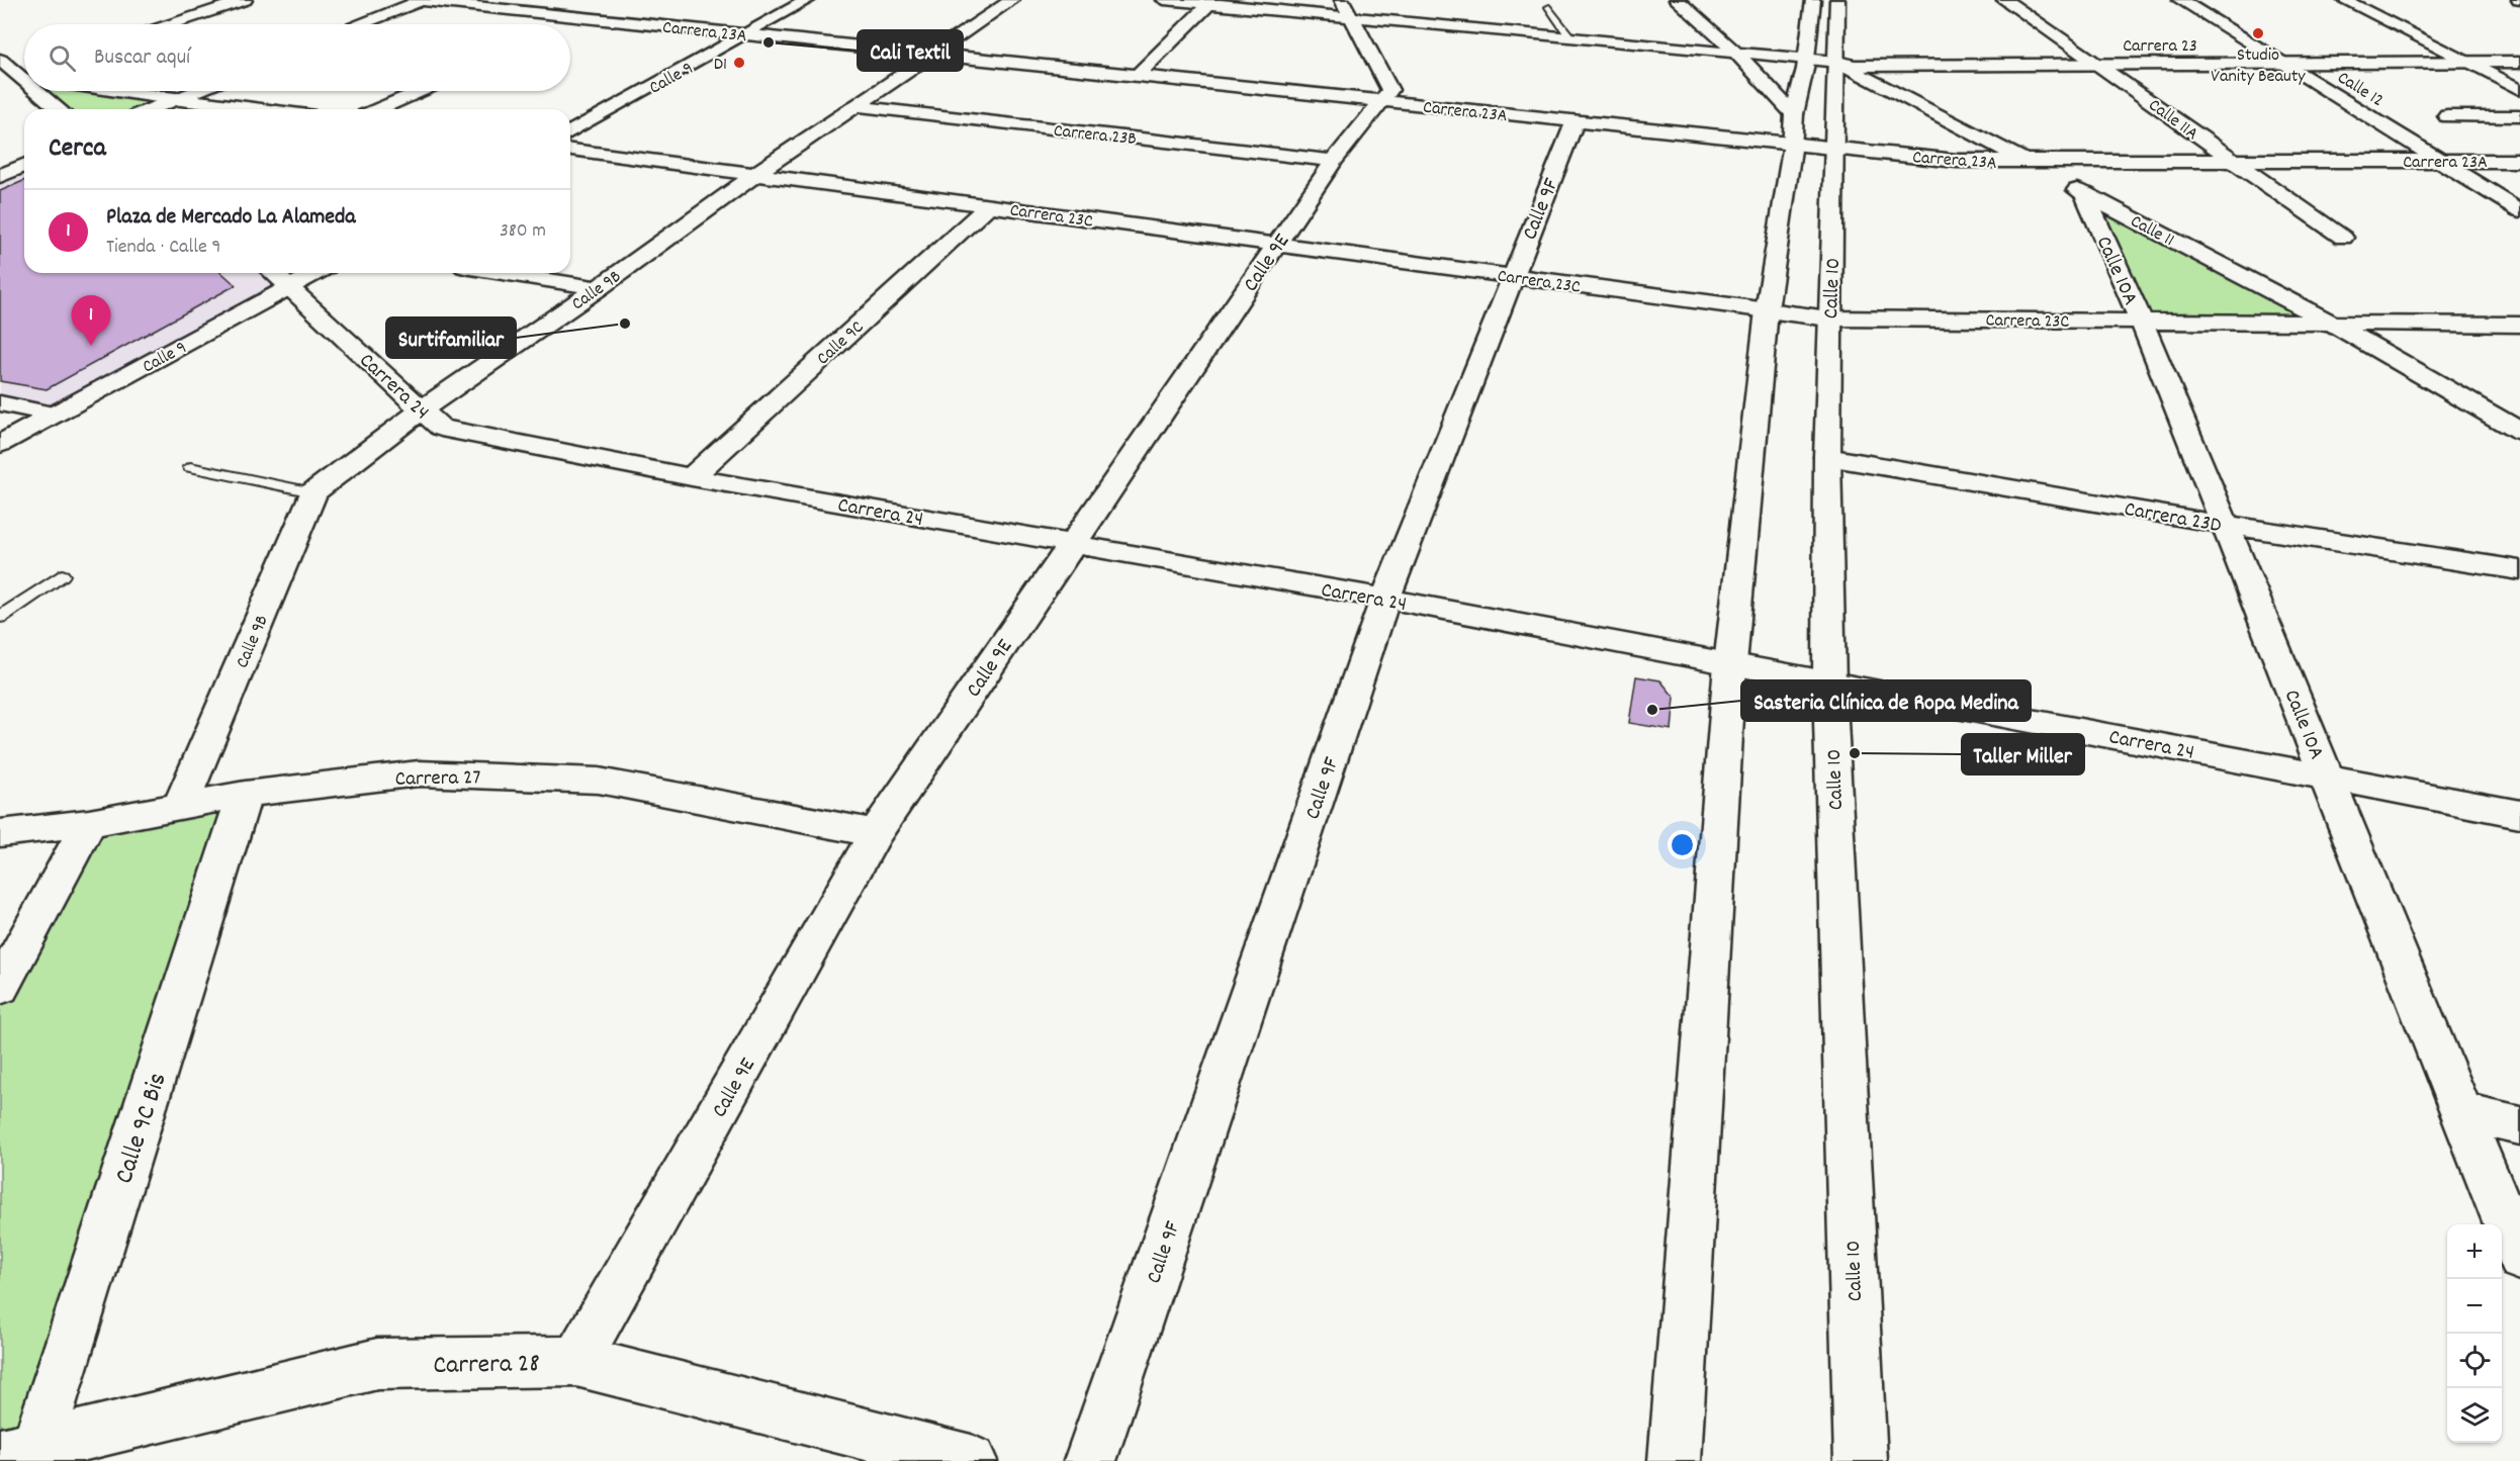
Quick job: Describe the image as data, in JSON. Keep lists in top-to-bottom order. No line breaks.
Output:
{"streets":{"street":["Carrera 23A","Carrera 23","Calle 9","Calle 12","Calle 11A","Carrera 23B","Calle 9F","Carrera 23C","Calle 11","Calle 9E","Calle 10A","Calle 10","Calle 9B","Calle 9C","Carrera 24","Carrera 23D","Carrera 27","Calle 9C Bis","Carrera 28"]},"crossings":[["Carrera 23A","Calle 9"],["Carrera 23A","Calle 12"],["Carrera 23A","Calle 11A"],["Carrera 23A","Calle 9F"],["Carrera 23A","Calle 11"],["Carrera 23A","Calle 9E"],["Carrera 23A","Calle 10"],["Carrera 23A","Calle 9B"],["Carrera 23","Calle 12"],["Carrera 23","Calle 11A"],["Carrera 23","Calle 11"],["Carrera 23","Calle 10"],["Calle 9","Carrera 24"],["Carrera 23B","Calle 9E"],["Carrera 23B","Calle 9B"],["Calle 9F","Carrera 23C"],["Calle 9F","Carrera 24"],["Carrera 23C","Calle 11"],["Carrera 23C","Calle 9E"],["Carrera 23C","Calle 10A"],["Carrera 23C","Calle 10"],["Carrera 23C","Calle 9B"],["Carrera 23C","Calle 9C"],["Calle 11","Calle 10A"],["Calle 11","Calle 10"],["Calle 9E","Carrera 24"],["Calle 9E","Carrera 27"],["Calle 9E","Carrera 28"],["Calle 10A","Carrera 24"],["Calle 10A","Carrera 23D"],["Calle 10","Carrera 24"],["Calle 10","Carrera 23D"],["Calle 9B","Carrera 24"],["Calle 9B","Carrera 27"],["Calle 9C","Carrera 24"],["Carrera 27","Calle 9C Bis"],["Calle 9C Bis","Carrera 28"]],"places":["Studio Vanity Beauty","Cali Textil","D1","Surtifamiliar","Sasteria Clínica de Ropa Medina","Taller Miller"],"page":{"search":"Buscar aquí","heading":"Cerca","list":[{"mark":"1","name":"Plaza de Mercado La Alameda","note":"Tienda · Calle 9","value":"380 m"}],"pins":"1","map_buttons":["+","−"]}}
